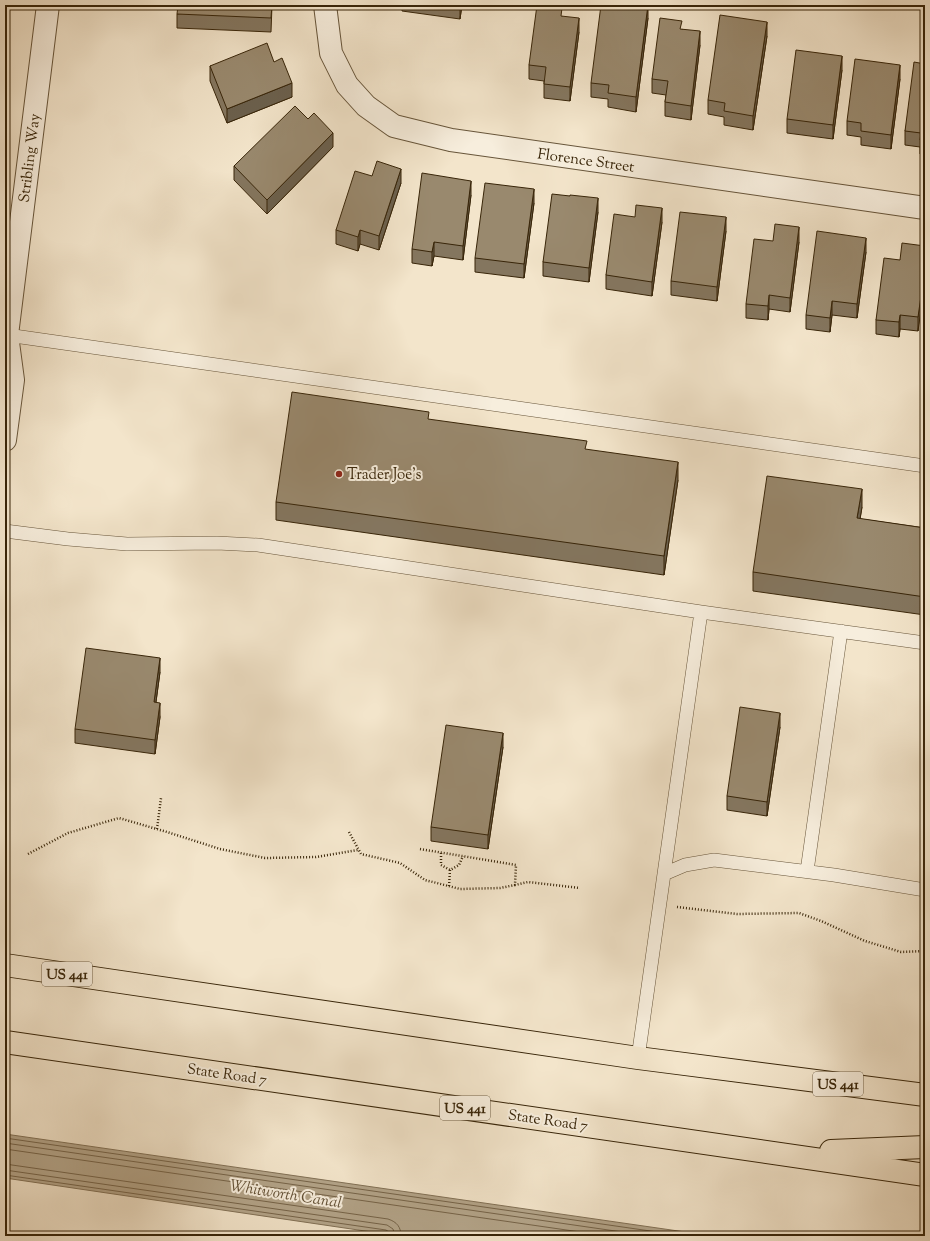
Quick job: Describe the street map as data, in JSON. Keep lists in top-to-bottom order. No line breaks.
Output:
{"streets":{"main road":["US 441","State Road 7"],"street":["Stribling Way","Florence Street"]},"water":["Whitworth Canal"],"places":["Trader Joe's"]}
